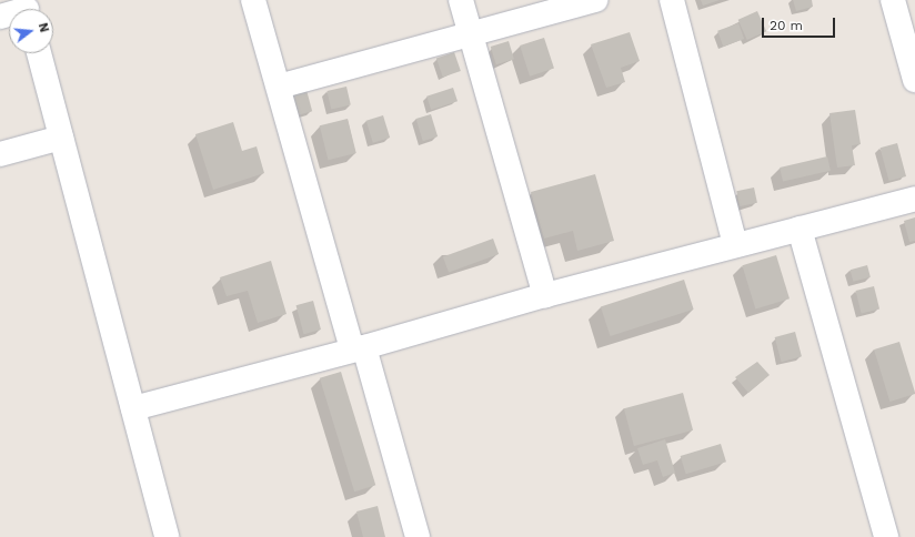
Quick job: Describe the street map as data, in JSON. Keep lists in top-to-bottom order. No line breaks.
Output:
{"scale_bar":"20 m","north":"right"}
